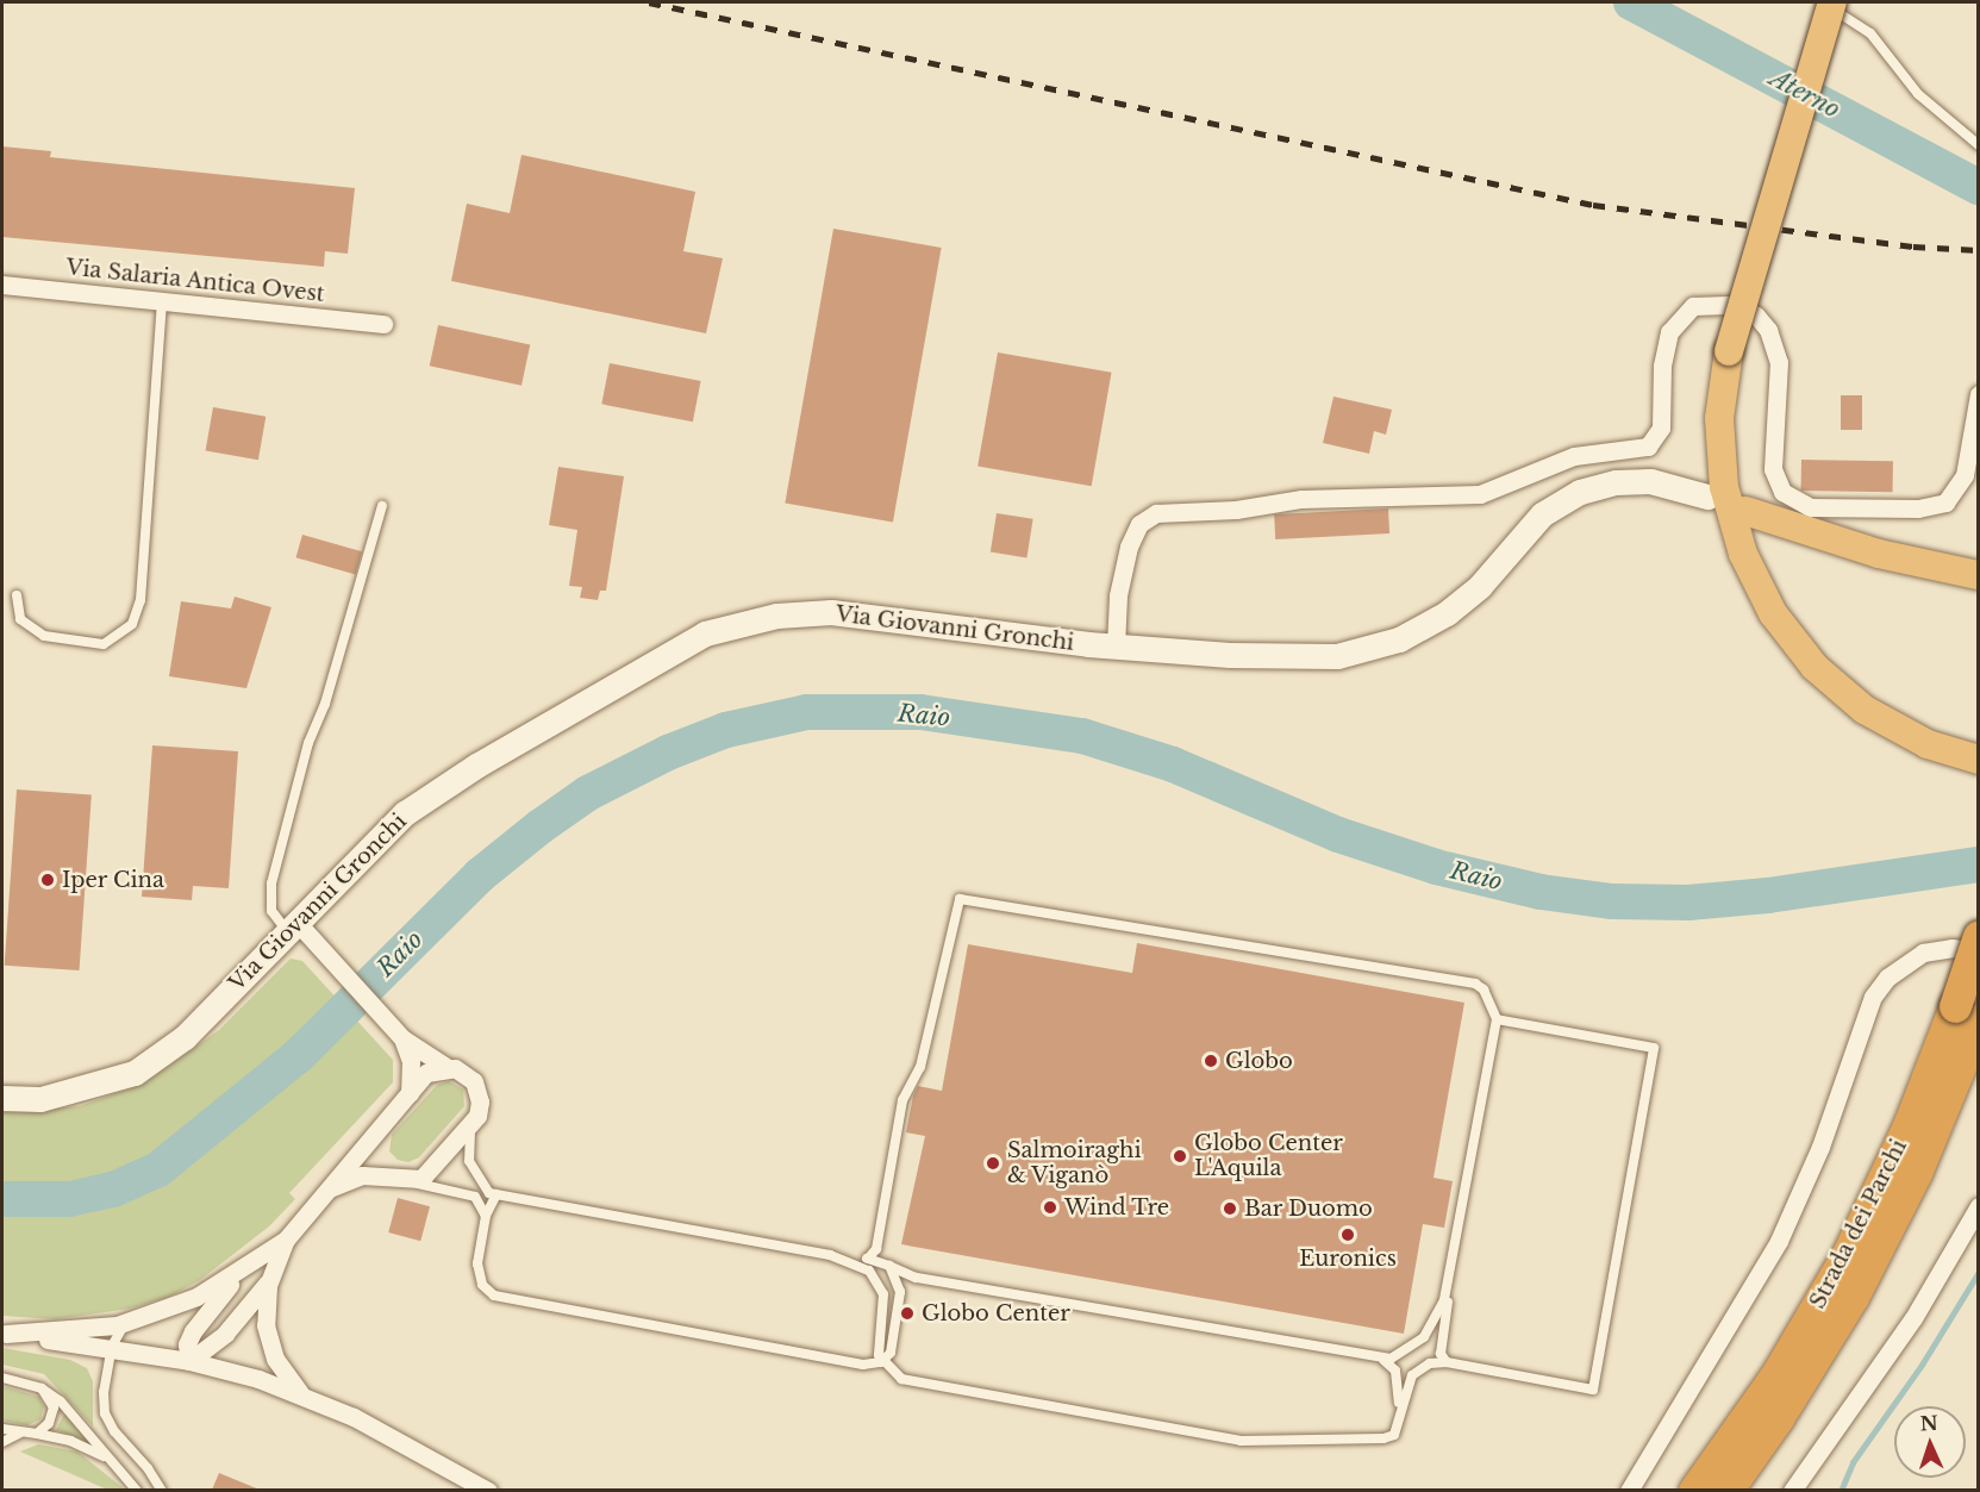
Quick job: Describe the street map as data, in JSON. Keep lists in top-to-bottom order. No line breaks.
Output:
{"streets":{"highway":["Strada dei Parchi"],"main road":["Via Giovanni Gronchi"],"street":["Via Salaria Antica Ovest"]},"water":["Aterno","Raio"],"places":["Iper Cina","Globo","Globo Center L'Aquila","Salmoiraghi & Viganò","Wind Tre","Bar Duomo","Euronics","Globo Center"],"north":"top"}
